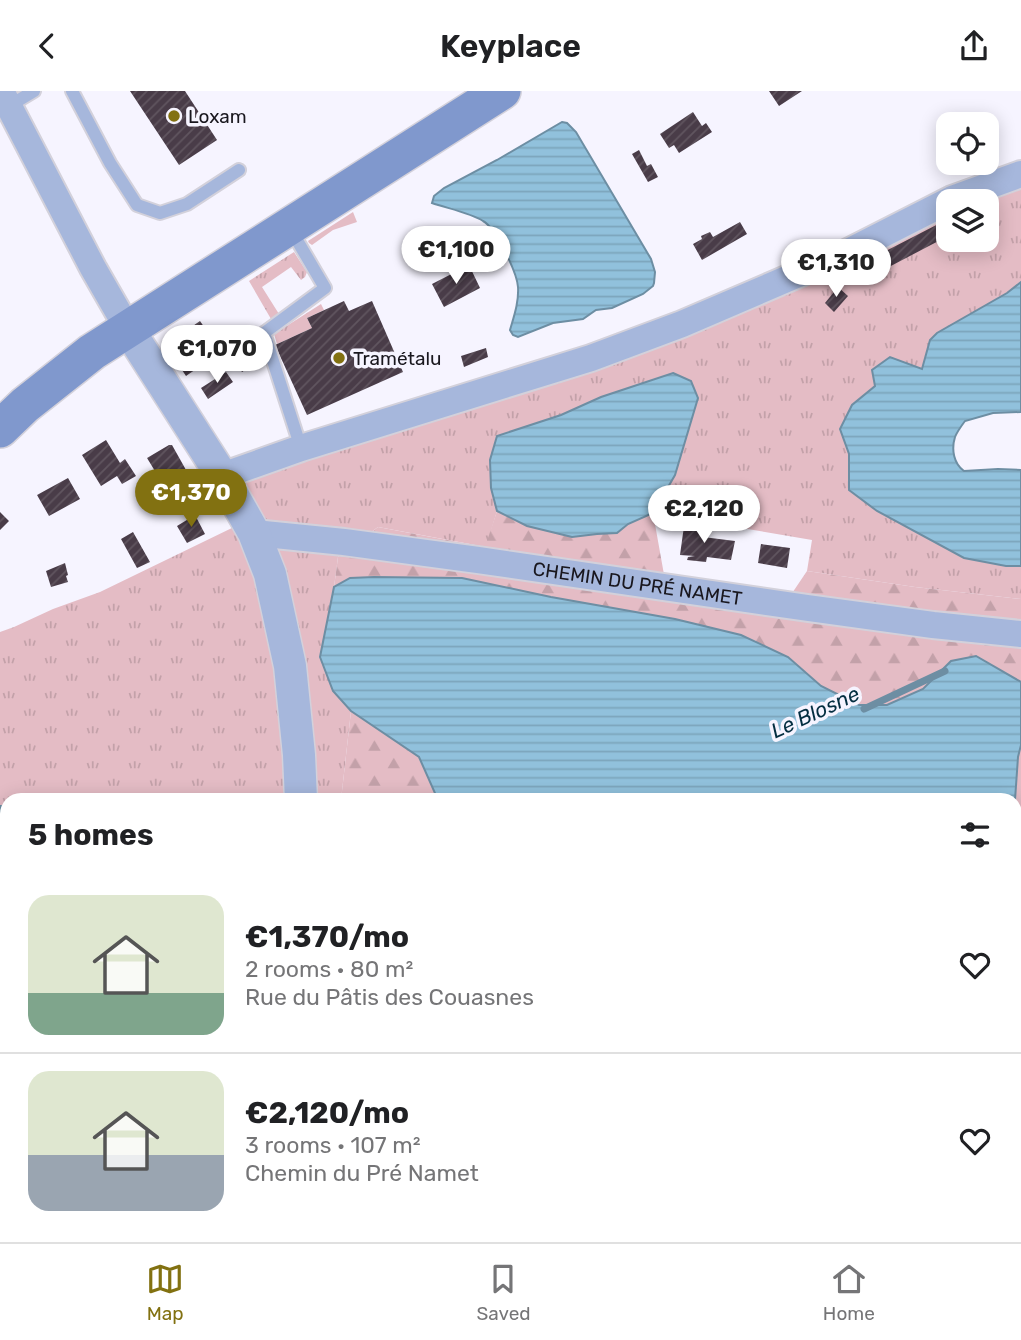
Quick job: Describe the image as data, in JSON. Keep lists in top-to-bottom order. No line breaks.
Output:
{"streets":{"street":["CHEMIN DU PRÉ NAMET"]},"water":["Le Blosne"],"places":["Loxam","Tramétalu"],"page":{"header":"Keyplace","price":["€1,100","€1,310","€1,070","€1,370","€2,120"],"heading":"5 homes","list":[{"name":"€1,370/mo","note":"2 rooms · 80 m² · Rue du Pâtis des Couasnes"},{"name":"€2,120/mo","note":"3 rooms · 107 m² · Chemin du Pré Namet"}],"tabs":["Map","Saved","Home"]}}
